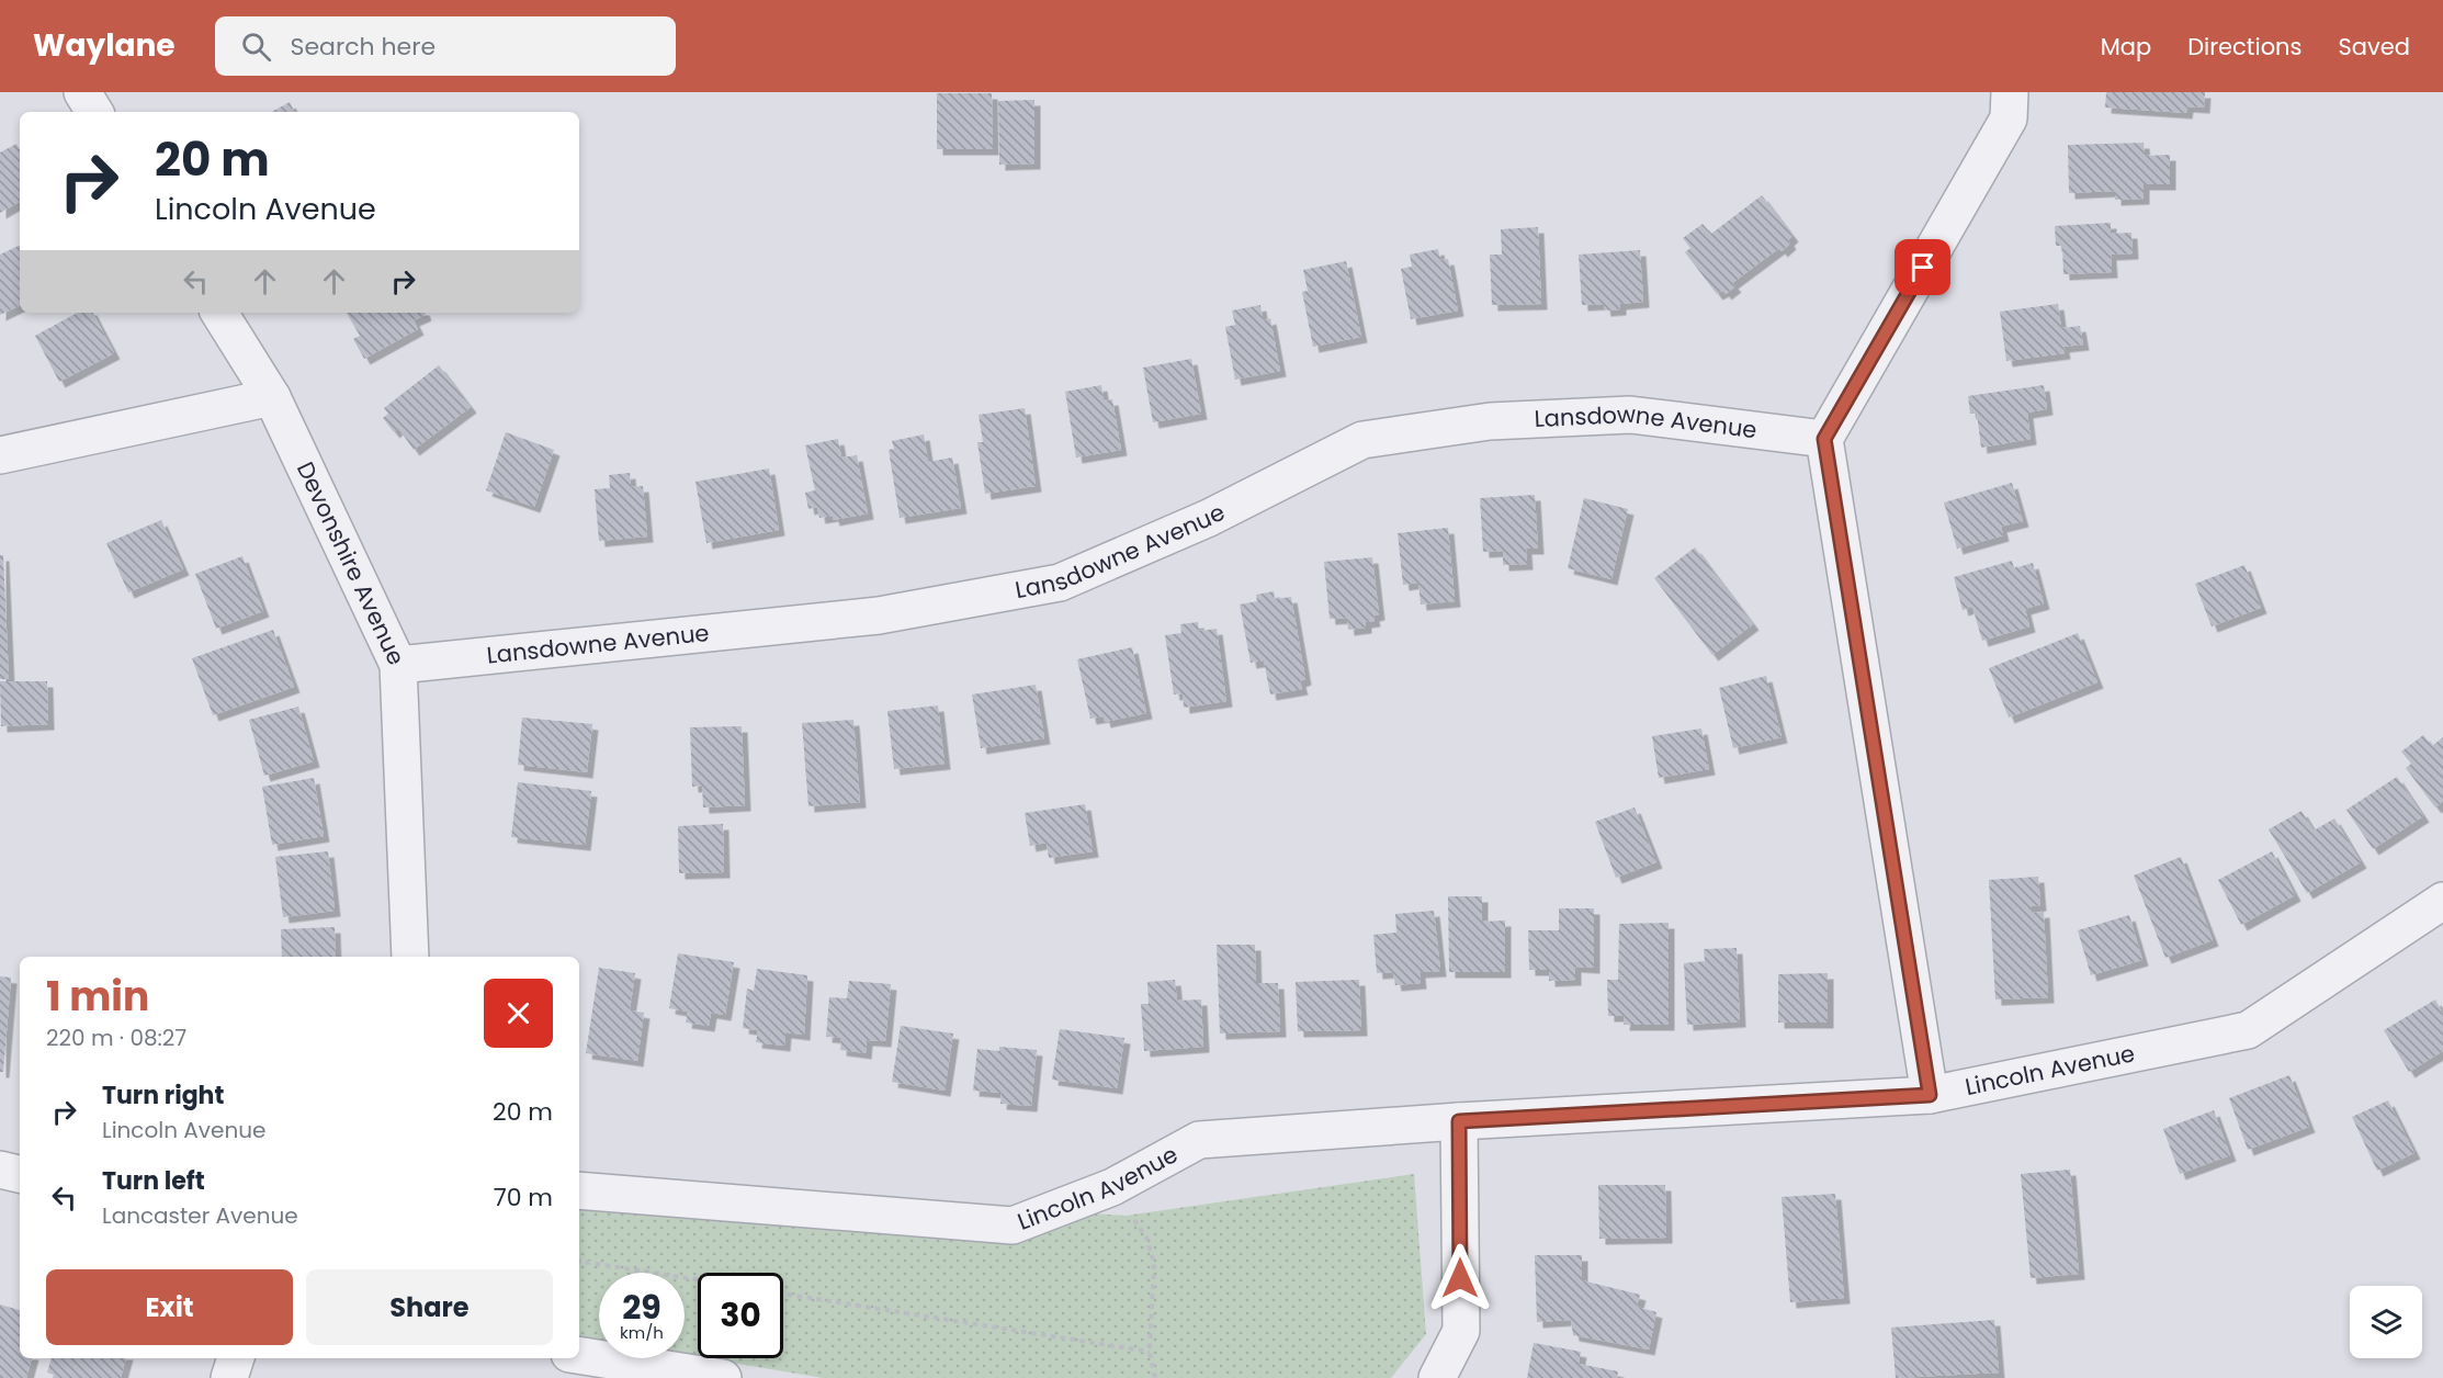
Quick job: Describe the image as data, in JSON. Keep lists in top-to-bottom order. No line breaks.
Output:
{"streets":{"street":["Lansdowne Avenue","Devonshire Avenue","Lincoln Avenue"]},"crossings":[["Lansdowne Avenue","Devonshire Avenue"]],"page":{"header":"Waylane","search":"Search here","nav":["Map","Directions","Saved"],"turn":["20 m","Lincoln Avenue"],"heading":["1 min","220 m · 08:27"],"list":[{"name":"Turn right","note":"Lincoln Avenue","value":"20 m"},{"name":"Turn left","note":"Lancaster Avenue","value":"70 m"}],"buttons":["Exit","Share"],"speed":"29 km/h","limit":"30"}}
